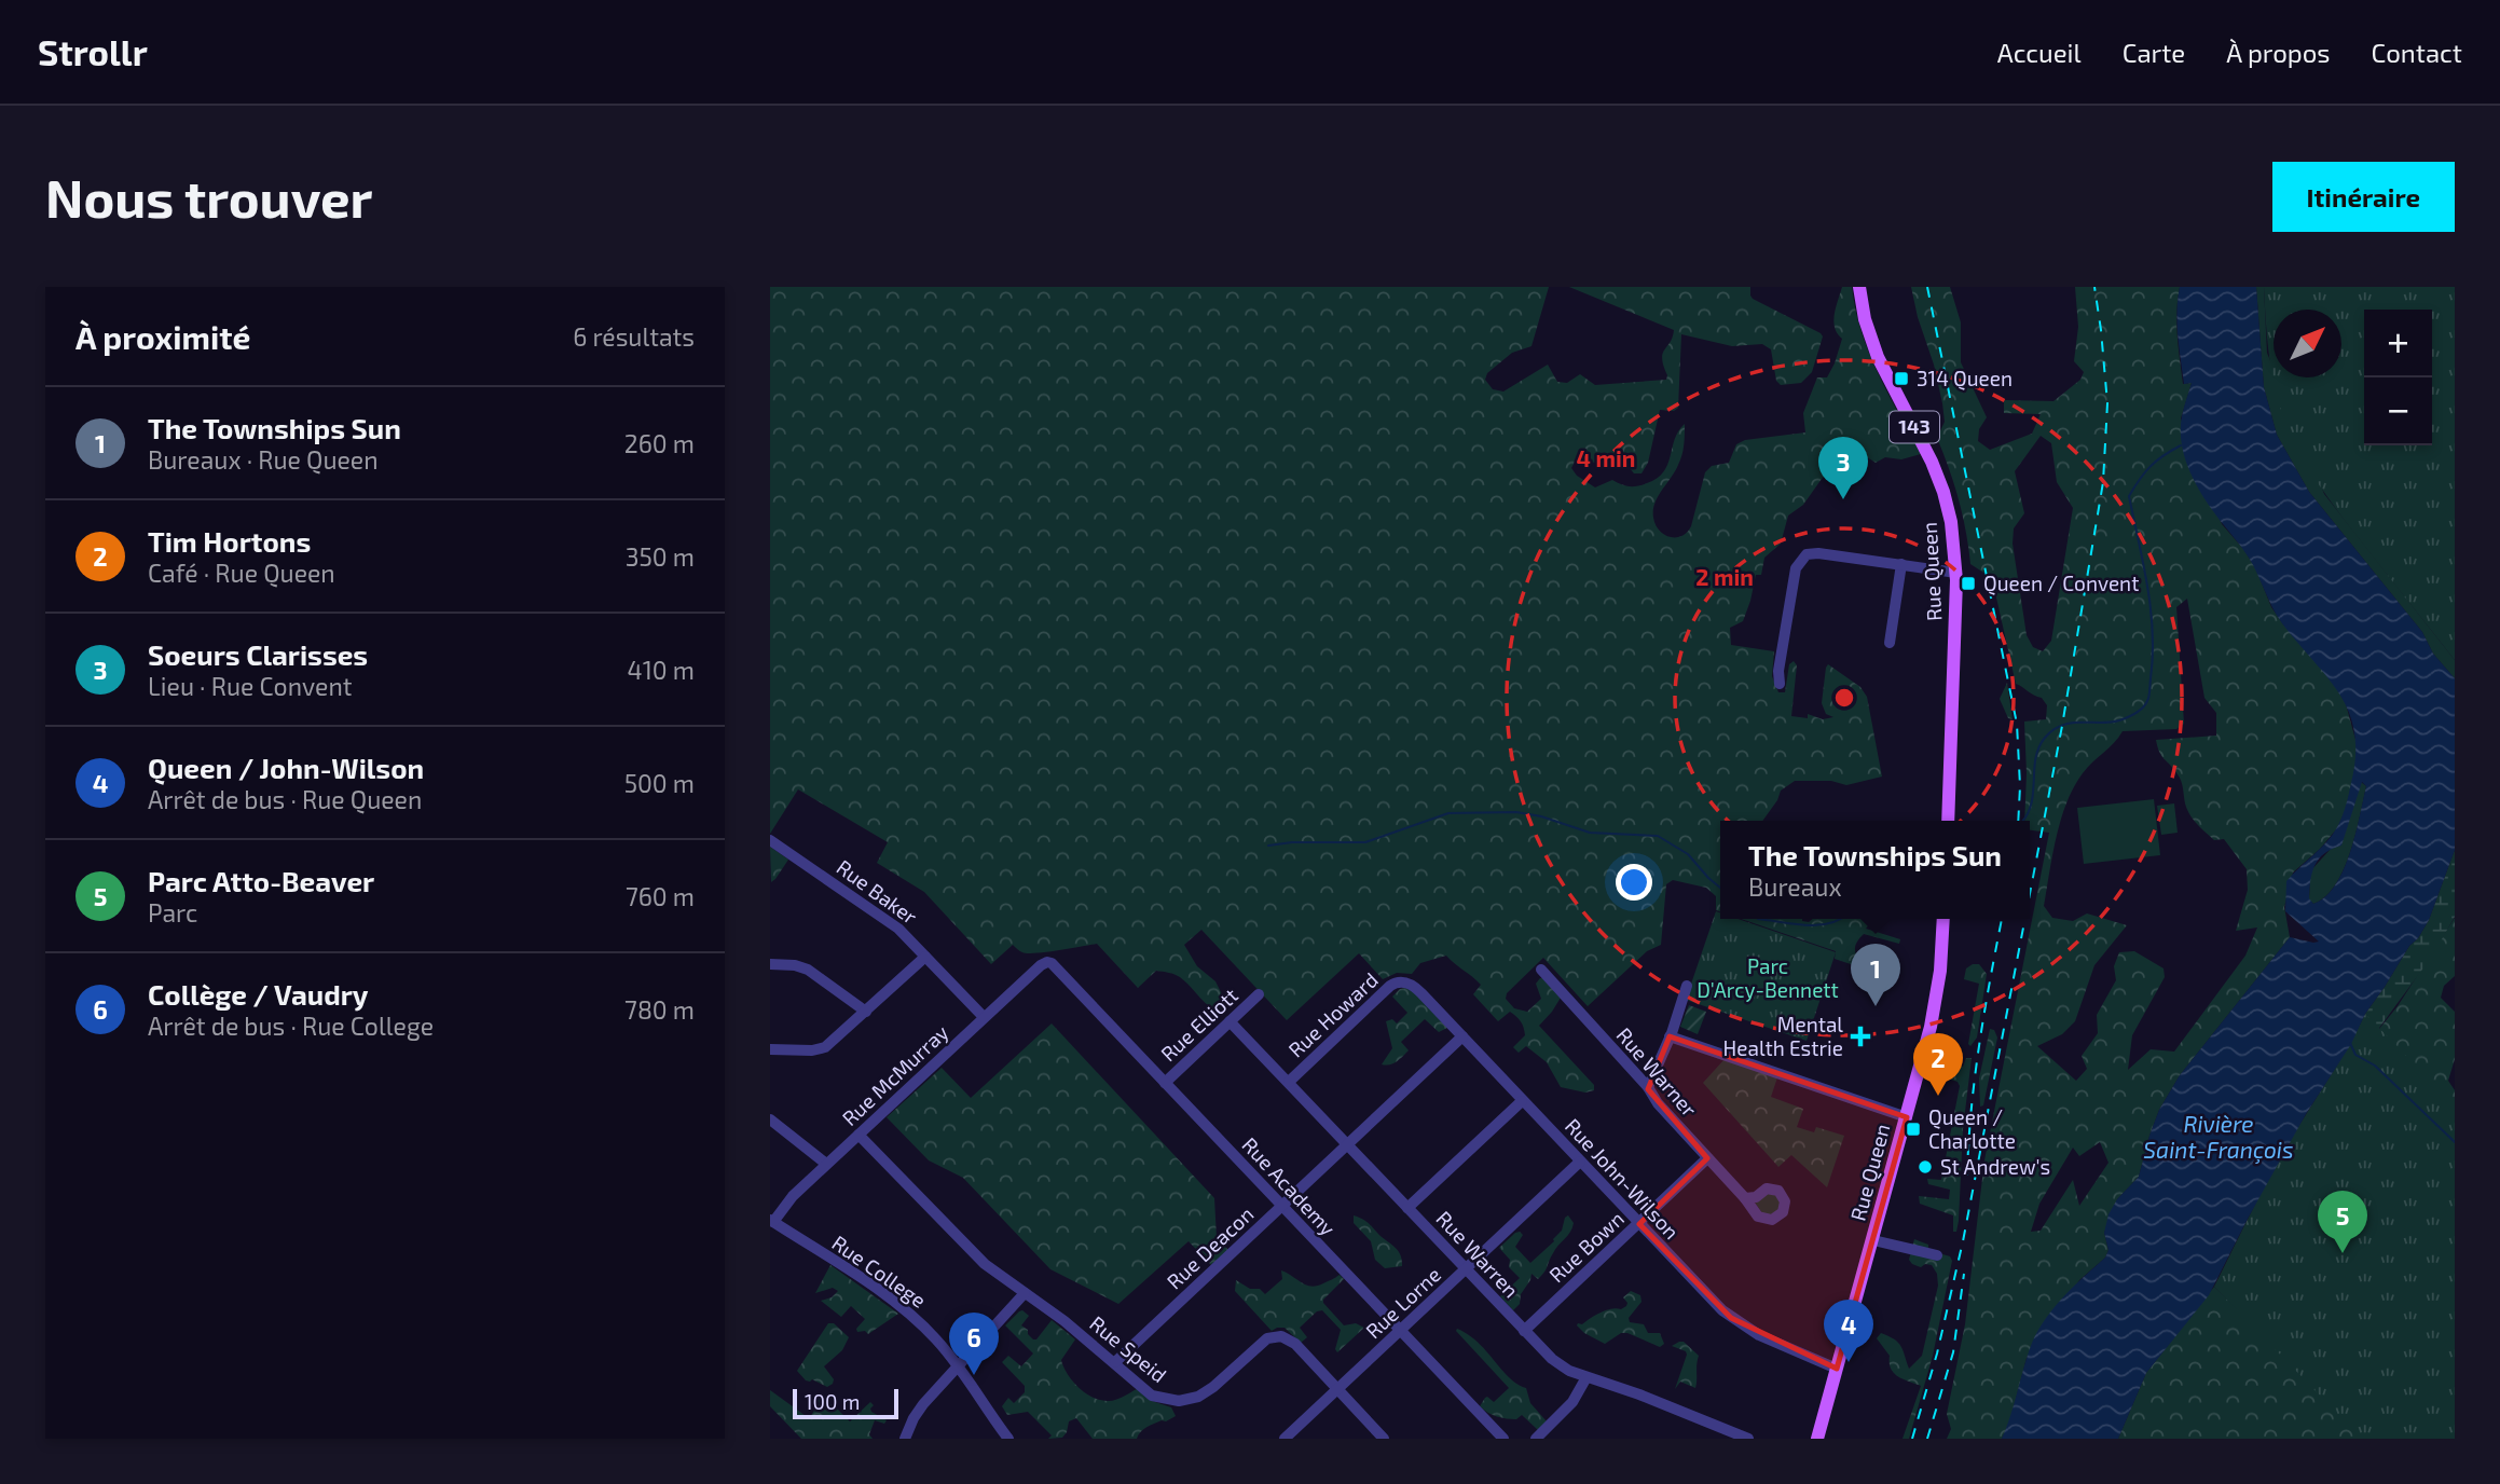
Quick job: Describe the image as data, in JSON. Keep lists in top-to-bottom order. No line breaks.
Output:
{"streets":{"main road":["143","Rue Queen"],"street":["Rue Baker","Rue Howard","Rue Elliott","Rue Warner","Rue McMurray","Rue John-Wilson","Rue Academy","Rue Bown","Rue Deacon","Rue Warren","Rue College","Rue Lorne","Rue Speid"]},"crossings":[["Rue Queen","Rue John-Wilson"],["Rue Baker","Rue McMurray"],["Rue Howard","Rue John-Wilson"],["Rue Howard","Rue Warren"],["Rue Elliott","Rue Academy"],["Rue Elliott","Rue Warren"],["Rue Warner","Rue Bown"],["Rue McMurray","Rue Academy"],["Rue McMurray","Rue College"],["Rue McMurray","Rue Speid"],["Rue John-Wilson","Rue Bown"],["Rue John-Wilson","Rue Deacon"],["Rue John-Wilson","Rue Lorne"],["Rue Academy","Rue Deacon"],["Rue Academy","Rue Lorne"],["Rue Bown","Rue Warren"],["Rue Deacon","Rue Warren"],["Rue Deacon","Rue Speid"],["Rue Warren","Rue Lorne"],["Rue Lorne","Rue Speid"]],"water":["Rivière Saint-François"],"parks":["Parc D'Arcy-Bennett"],"places":{"transit":["314 Queen","Queen / Convent","Queen / Charlotte"],"health":["Mental Health Estrie"],"other":["St Andrew's"]},"scale_bar":"100 m","north":"top right","page":{"header":"Strollr","nav":["Accueil","Carte","À propos","Contact"],"buttons":"Itinéraire","title":"Nous trouver","heading":["À proximité","6 résultats"],"map_buttons":["+","−"],"list":[{"mark":"1","name":"The Townships Sun","note":"Bureaux · Rue Queen","value":"260 m"},{"mark":"2","name":"Tim Hortons","note":"Café · Rue Queen","value":"350 m"},{"mark":"3","name":"Soeurs Clarisses","note":"Lieu · Rue Convent","value":"410 m"},{"mark":"4","name":"Queen / John-Wilson","note":"Arrêt de bus · Rue Queen","value":"500 m"},{"mark":"5","name":"Parc Atto-Beaver","note":"Parc","value":"760 m"},{"mark":"6","name":"Collège / Vaudry","note":"Arrêt de bus · Rue College","value":"780 m"}],"pins":["3","1","2","5","4","6"],"popup":["The Townships Sun","Bureaux"],"scale":"100 m"},"rings":["4 min","2 min"]}
